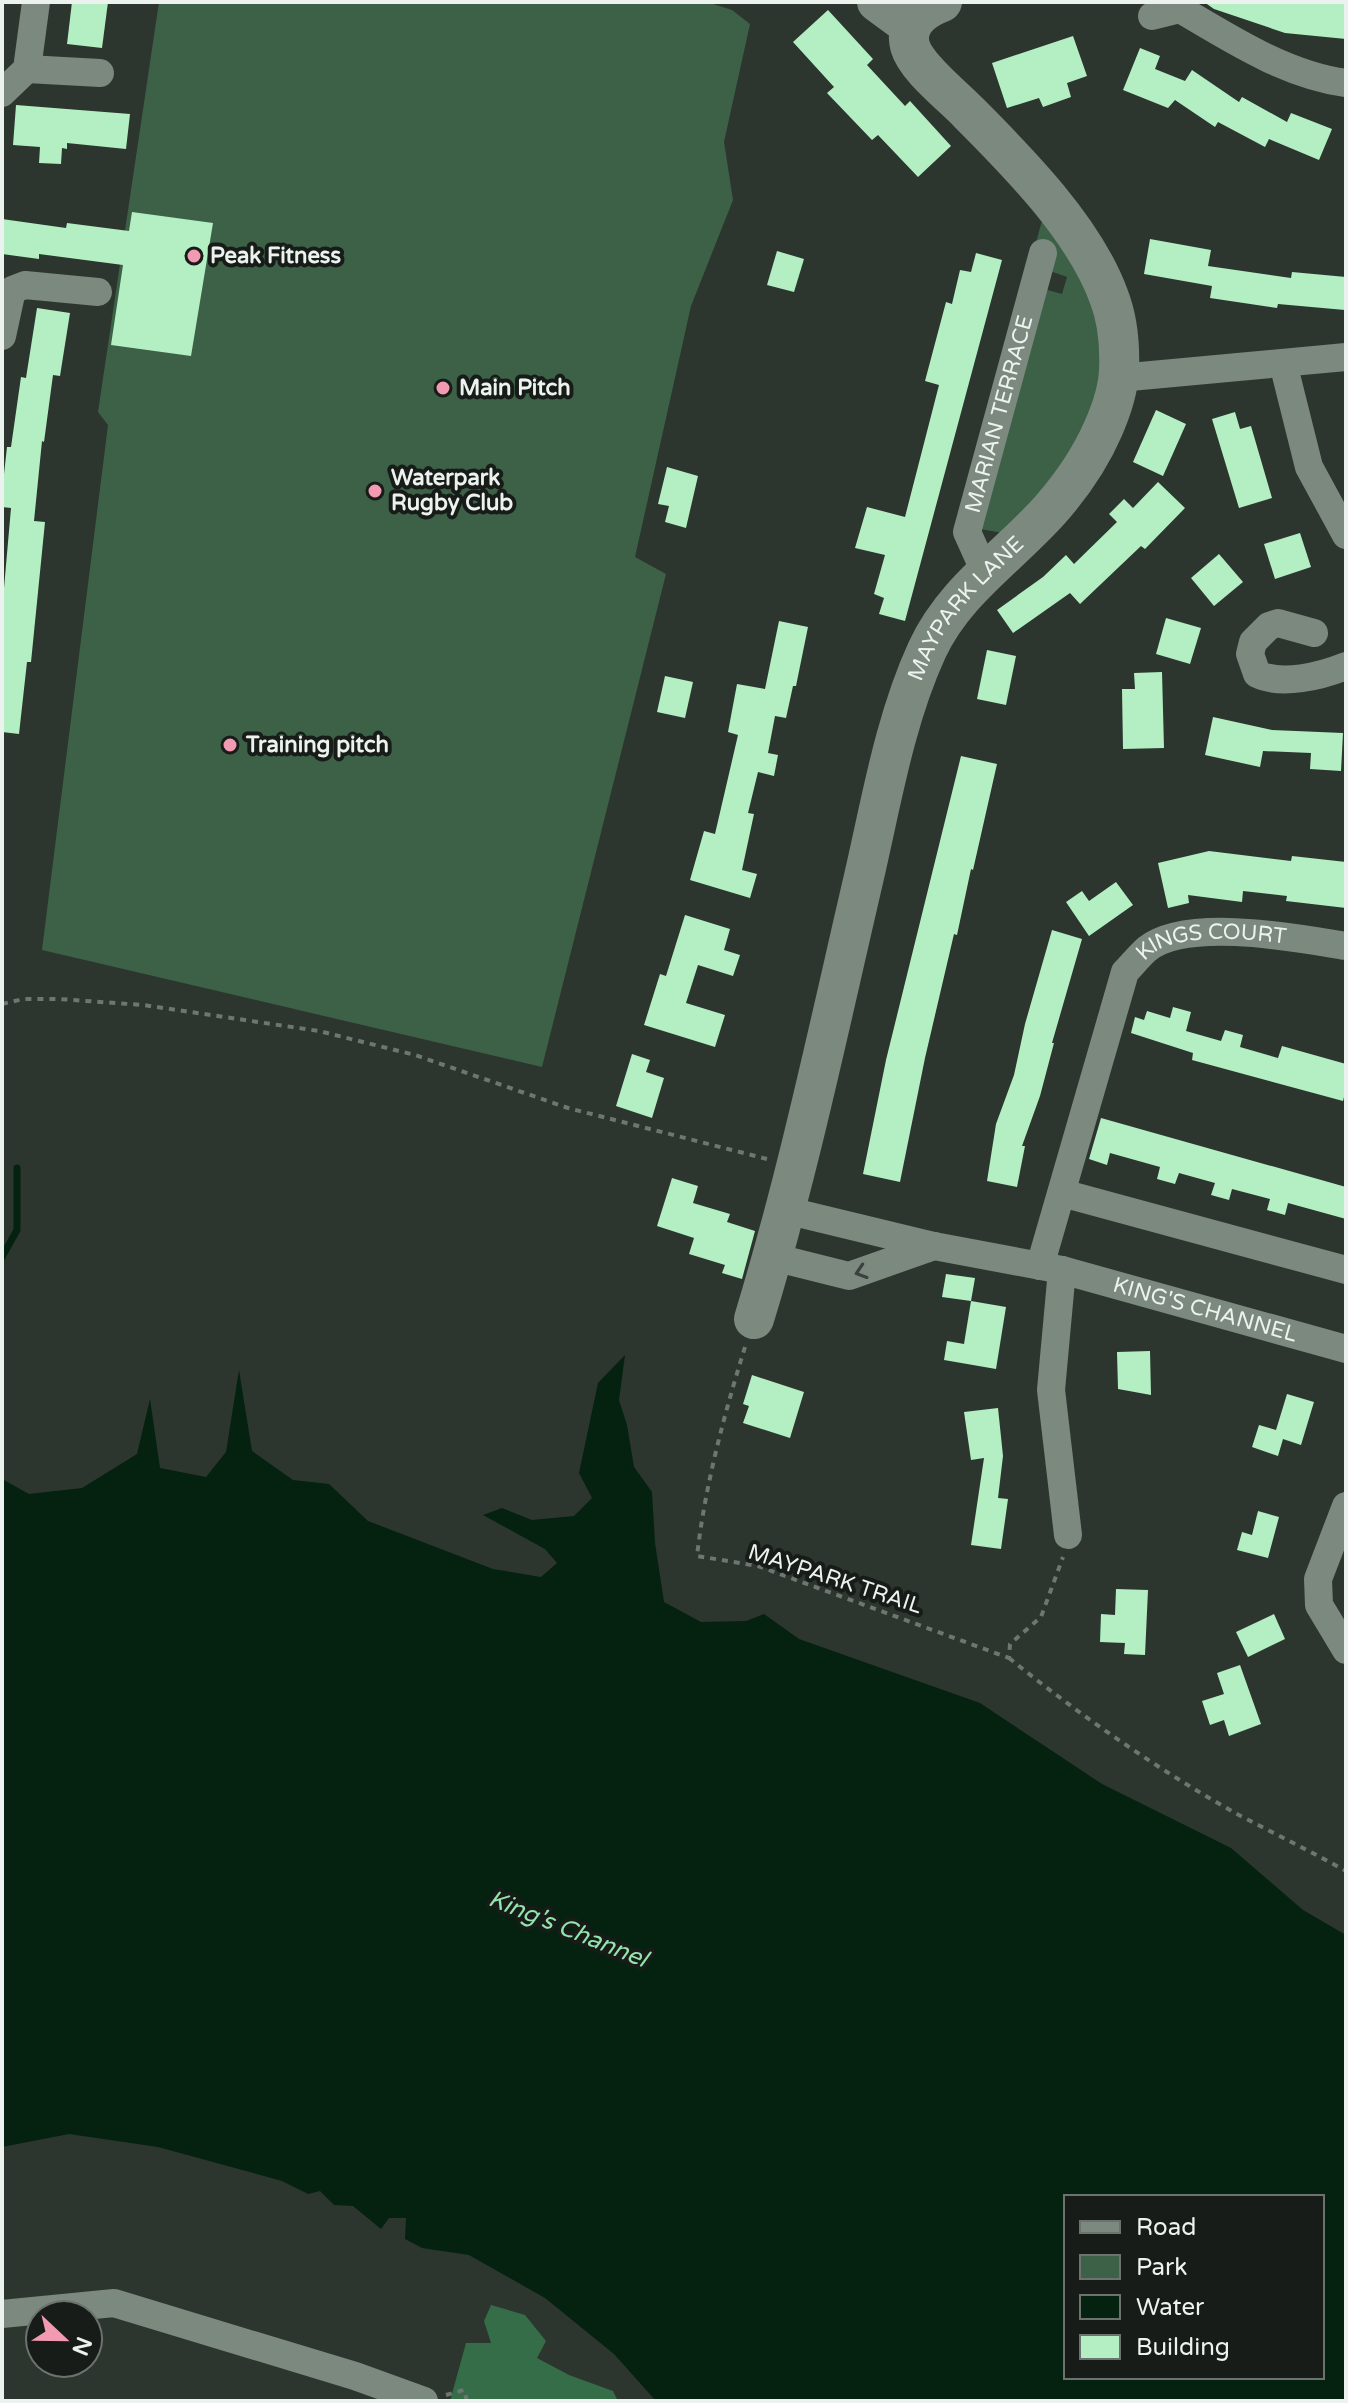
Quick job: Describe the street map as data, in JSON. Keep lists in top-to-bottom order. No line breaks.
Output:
{"streets":{"street":["MARIAN TERRACE","MAYPARK LANE","KINGS COURT","KING'S CHANNEL"],"path":["MAYPARK TRAIL"]},"crossings":[["MARIAN TERRACE","MAYPARK LANE"],["MAYPARK LANE","KING'S CHANNEL"],["MAYPARK LANE","MAYPARK TRAIL"],["KINGS COURT","KING'S CHANNEL"]],"water":["King's Channel"],"places":["Peak Fitness","Main Pitch","Waterpark Rugby Club","Training pitch"],"legend":["Road","Park","Water","Building"],"north":"right"}
